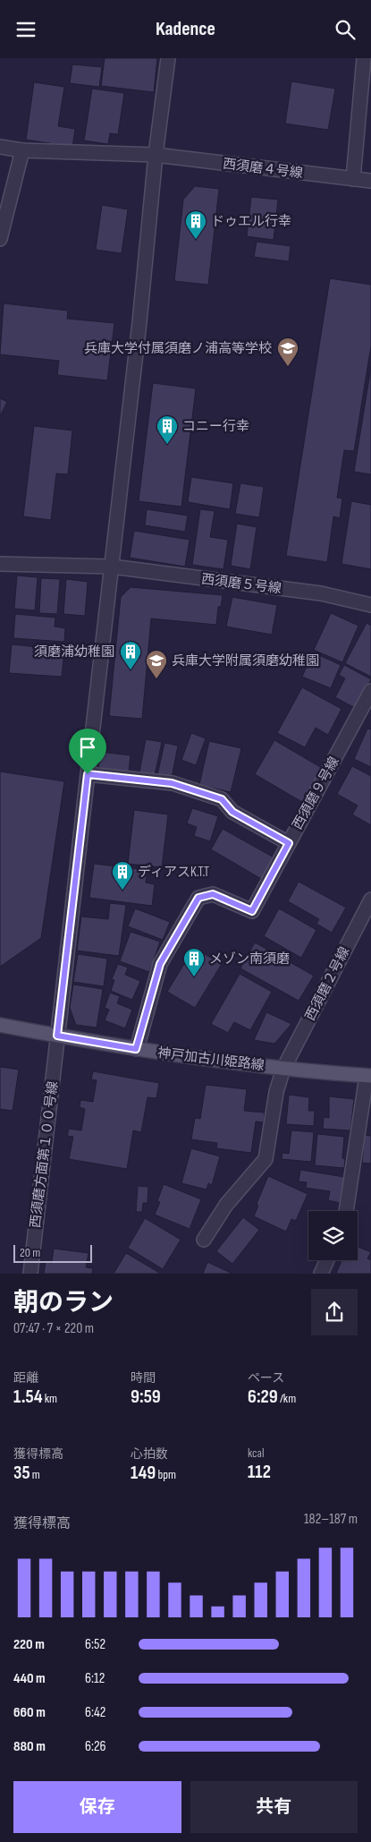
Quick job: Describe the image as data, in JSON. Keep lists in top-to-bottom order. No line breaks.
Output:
{"streets":{"main road":["神戸加古川姫路線"],"street":["西須磨４号線","西須磨５号線","西須磨９号線","西須磨２号線","西須磨方面第１００号線"]},"crossings":[["西須磨４号線","西須磨方面第１００号線"],["西須磨５号線","西須磨方面第１００号線"],["西須磨９号線","神戸加古川姫路線"],["西須磨２号線","神戸加古川姫路線"],["神戸加古川姫路線","西須磨方面第１００号線"]],"places":{"building":["ドゥエル行幸","コニー行幸","須磨浦幼稚園","ディアスK.T.T","メゾン南須磨"],"school or university":["兵庫大学付属須磨ノ浦高等学校","兵庫大学附属須磨幼稚園"]},"scale_bar":"20 m","page":{"header":"Kadence","scale":"20 m","heading":["朝のラン","07:47 · 7 × 220 m"],"stats":[["距離","1.54 km"],["時間","9:59"],["ペース","6:29 /km"],["獲得標高","35 m"],["心拍数","149 bpm"],["kcal","112"]],"chart":["獲得標高","182–187 m"],"list":[{"name":"220 m","note":"6:52"},{"name":"440 m","note":"6:12"},{"name":"660 m","note":"6:42"},{"name":"880 m","note":"6:26"}],"buttons":["保存","共有"]}}
